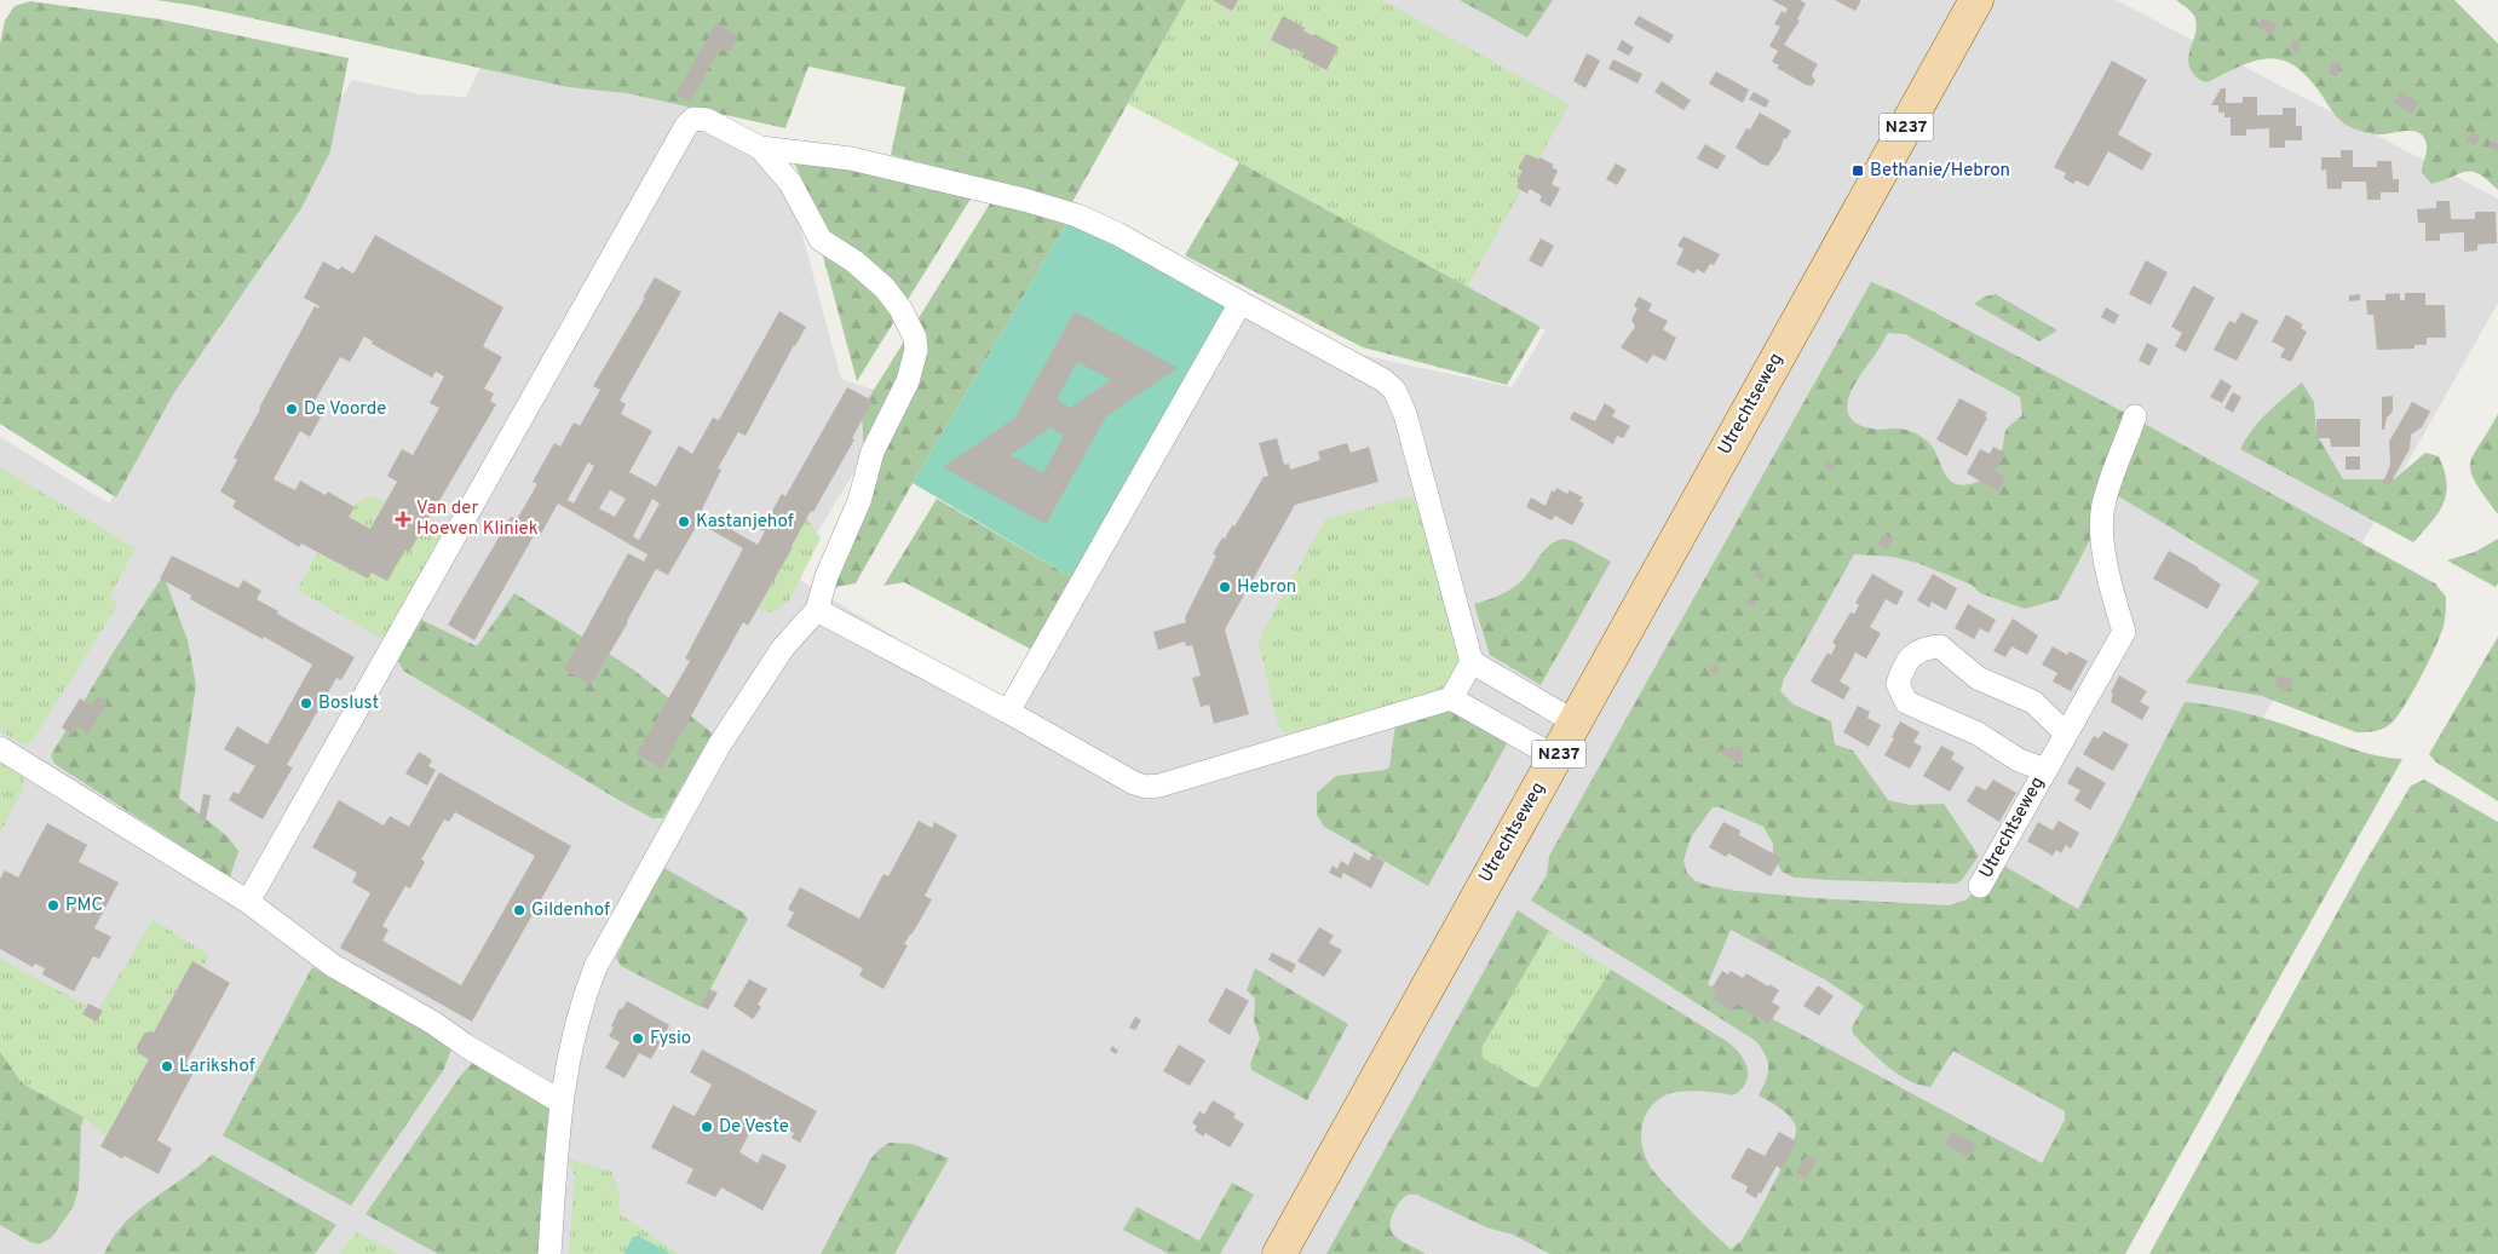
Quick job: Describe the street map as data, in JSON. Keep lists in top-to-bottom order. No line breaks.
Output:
{"streets":{"main road":["N237","Utrechtseweg"]},"places":{"transit":["Bethanie/Hebron"],"other":["De Voorde","Kastanjehof","Hebron","Boslust","PMC","Gildenhof","Fysio","Larikshof","De Veste"],"health":["Van der Hoeven Kliniek"]}}
